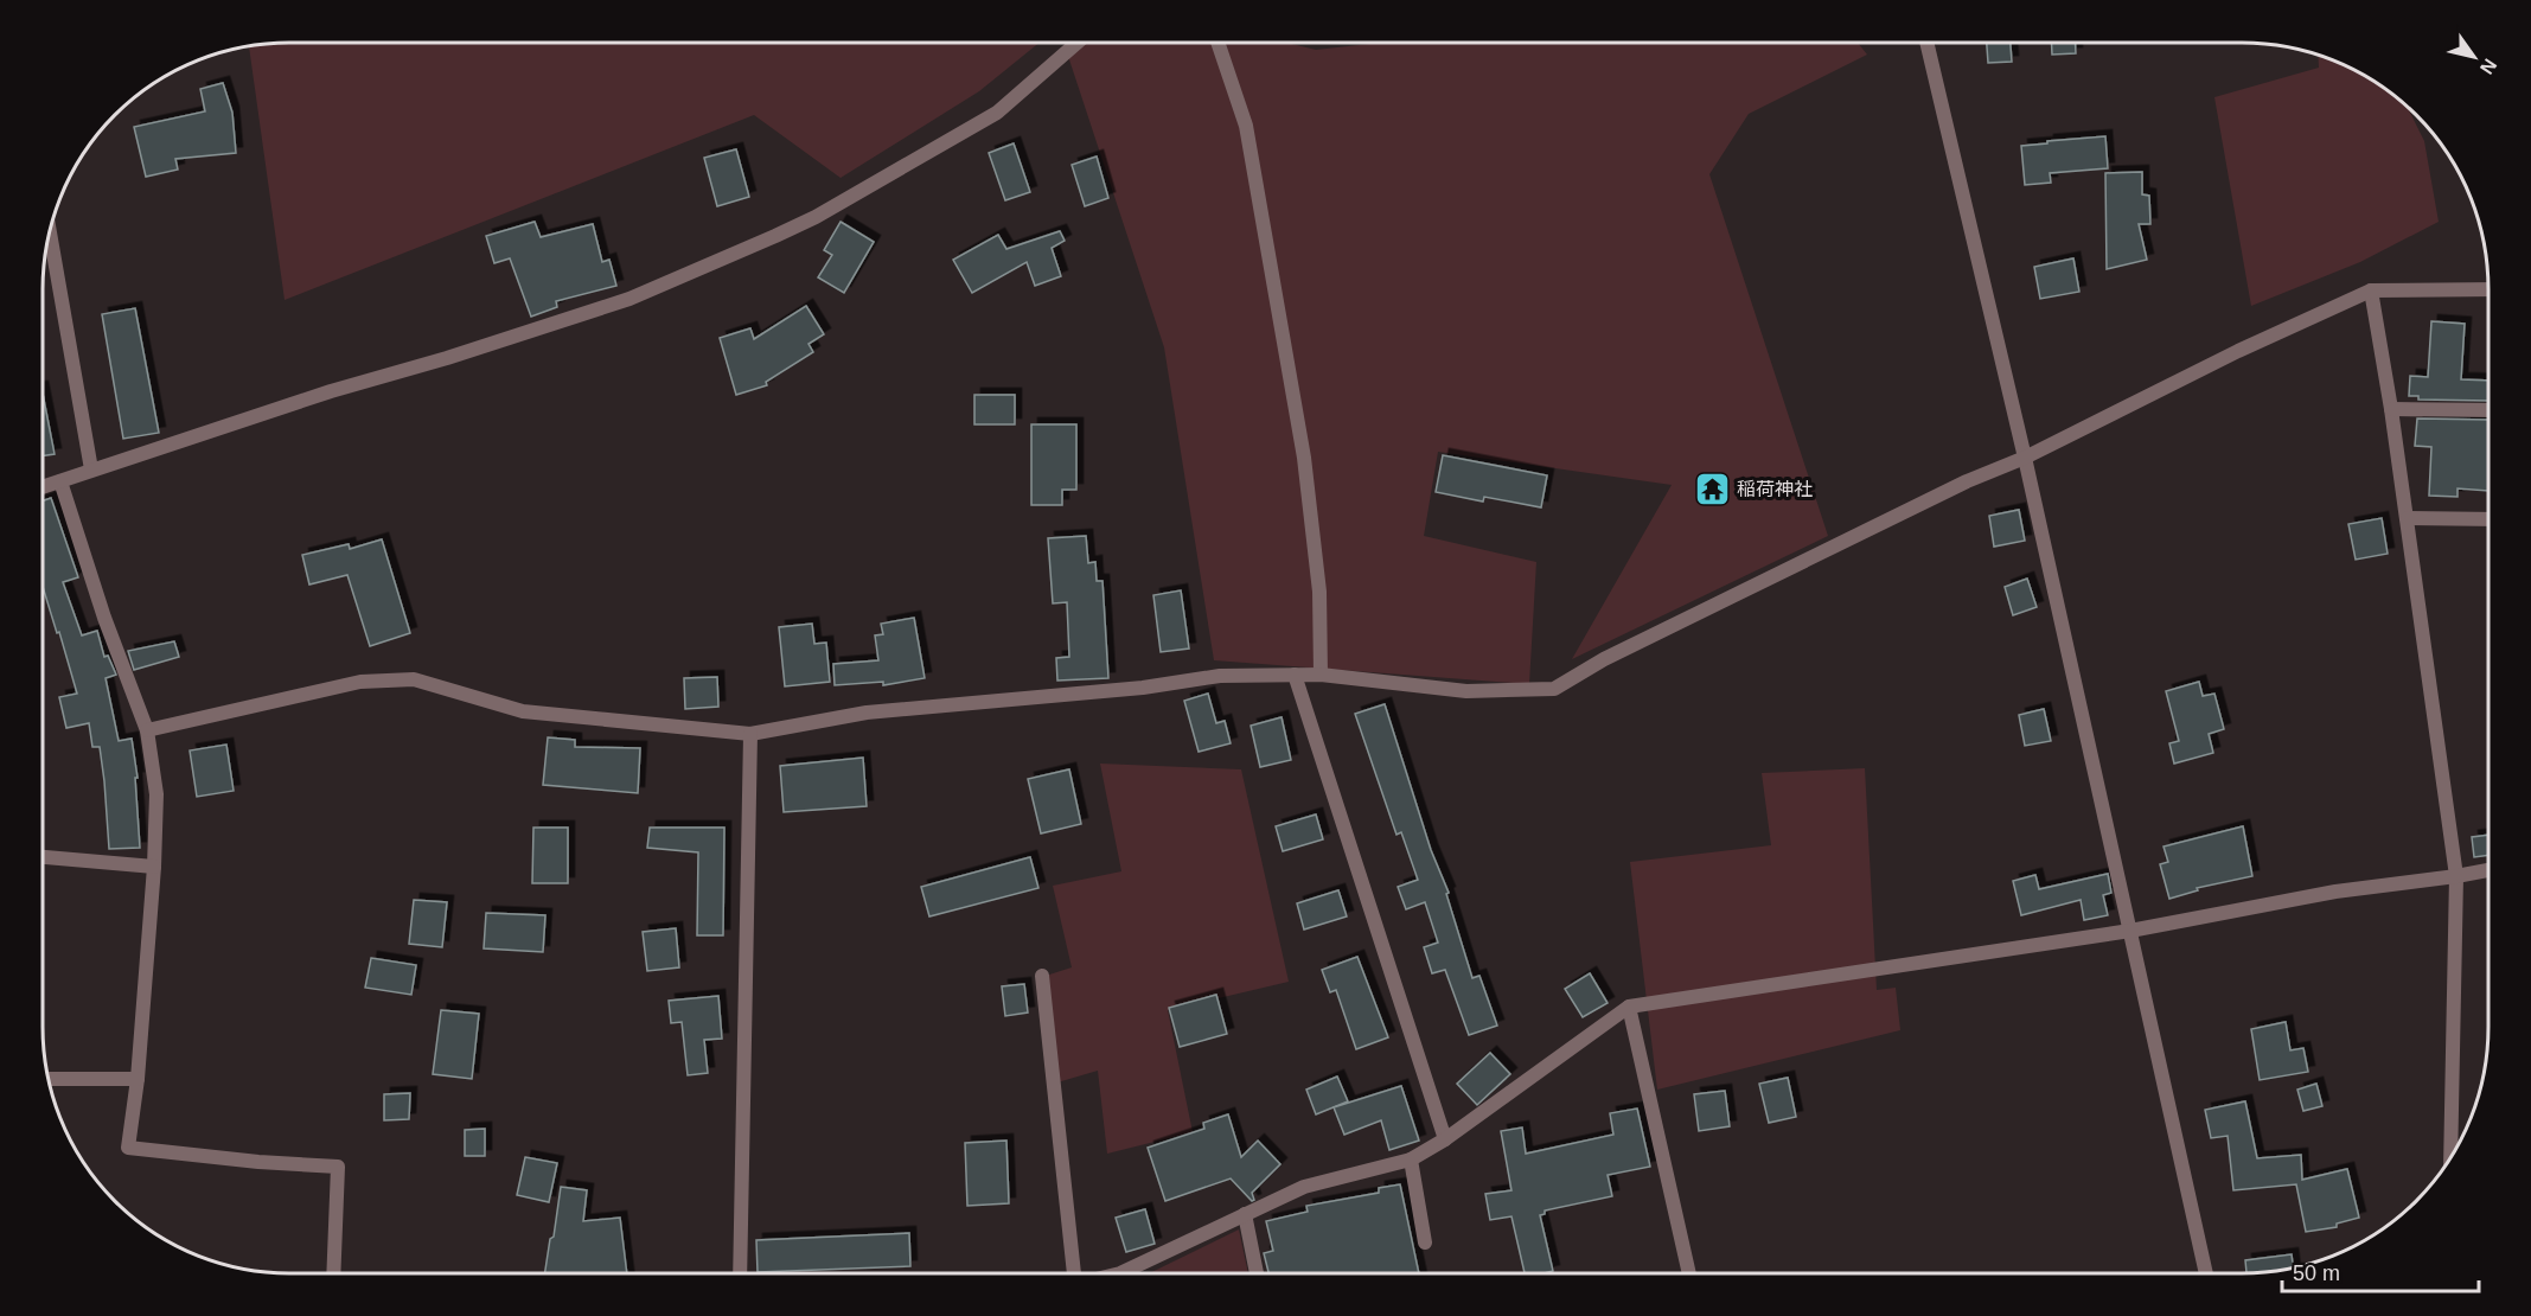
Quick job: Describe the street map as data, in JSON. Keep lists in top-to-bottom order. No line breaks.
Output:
{"places":{"temple":["稲荷神社"]},"scale_bar":"50 m","north":"bottom right"}
